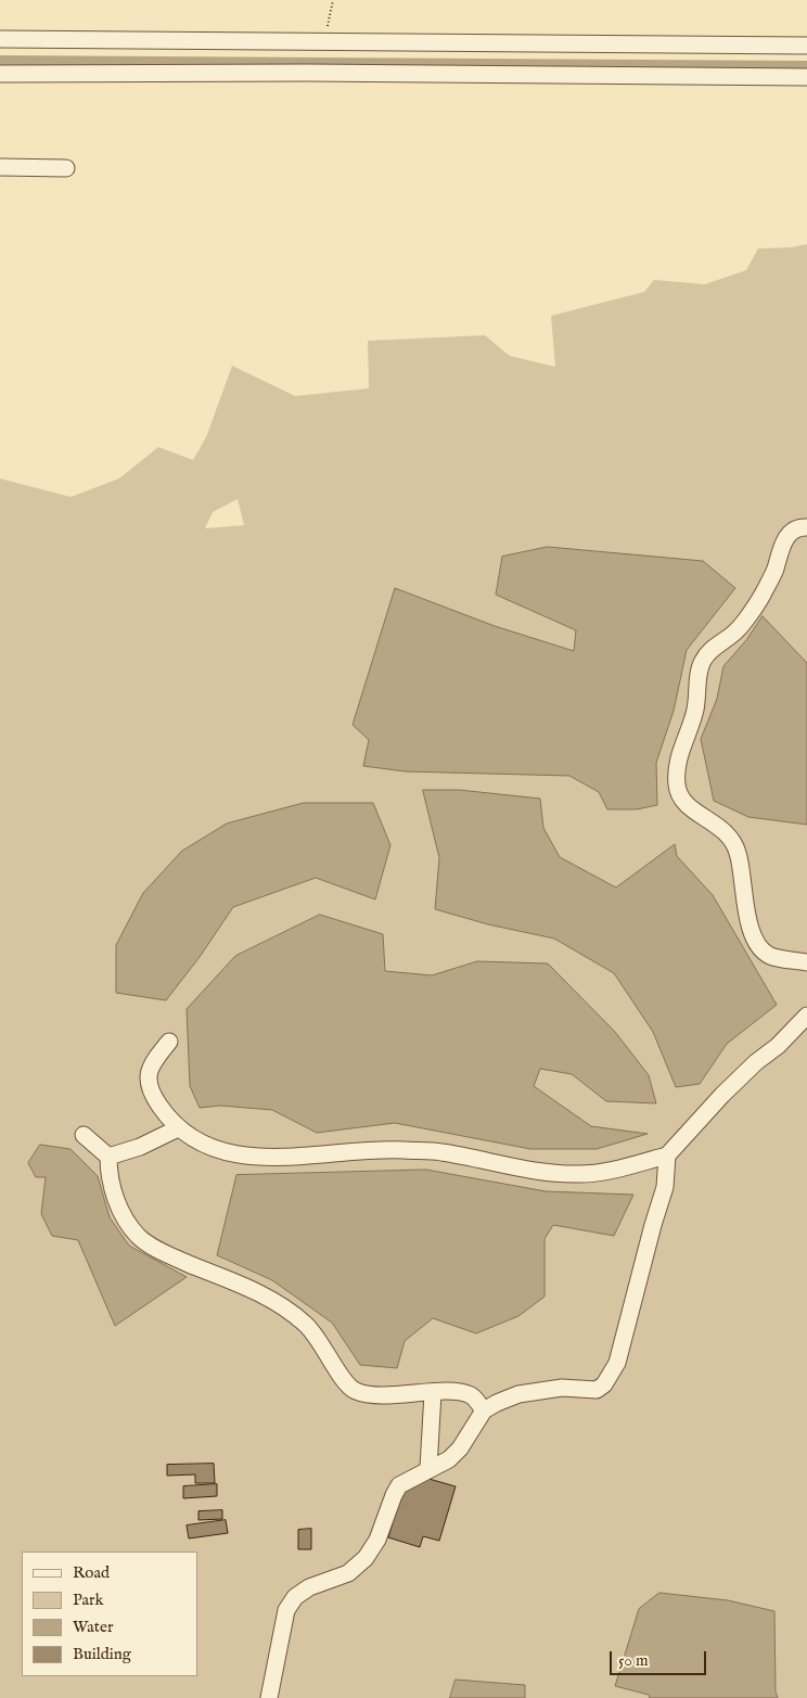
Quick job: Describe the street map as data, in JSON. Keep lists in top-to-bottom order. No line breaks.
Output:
{"legend":["Road","Park","Water","Building"],"scale_bar":"50 m"}
